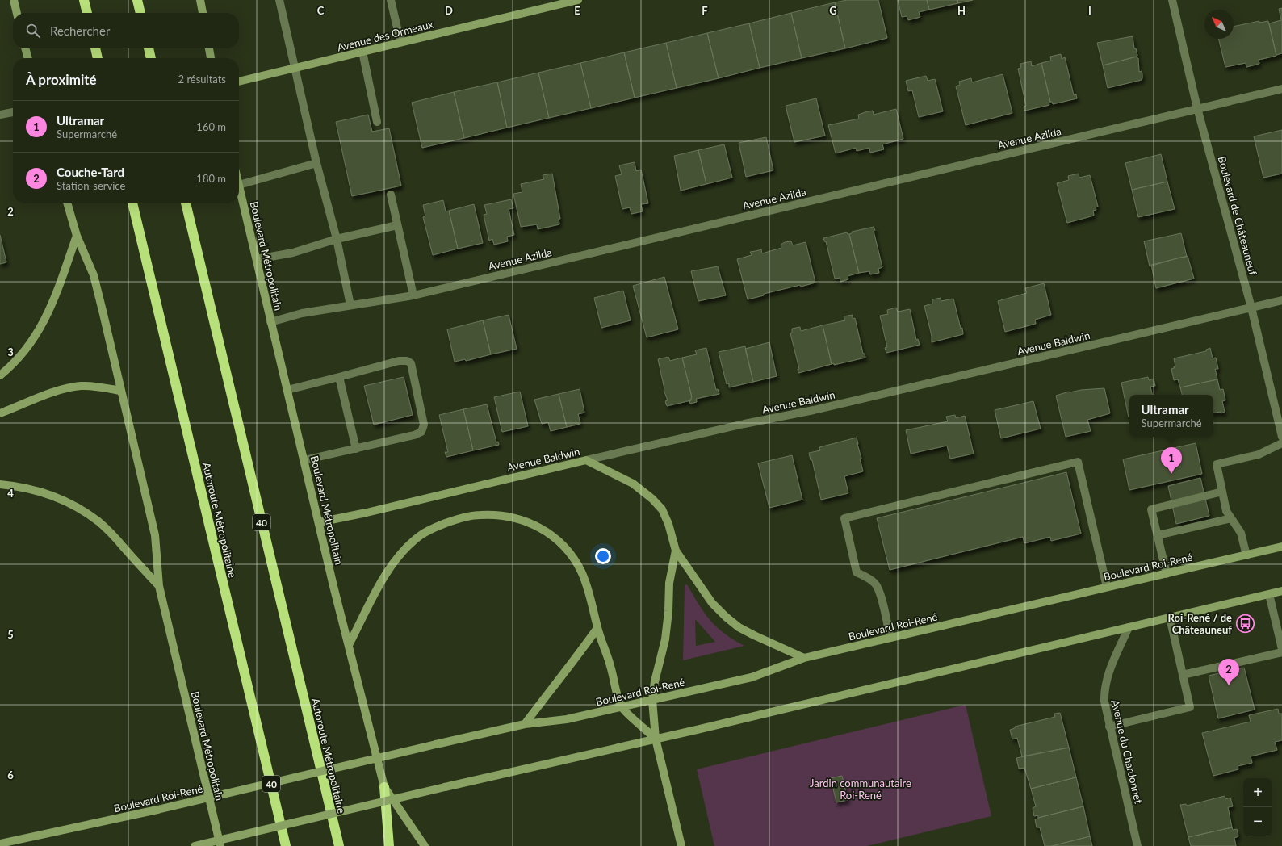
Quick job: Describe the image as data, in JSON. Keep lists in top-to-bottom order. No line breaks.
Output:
{"streets":{"highway":["Autoroute Métropolitaine","40"],"street":["Avenue des Ormeaux","Avenue Azilda","Boulevard de Châteauneuf","Boulevard Métropolitain","Avenue Baldwin","Boulevard Roi-René","Avenue du Chardonnet"]},"crossings":[["Avenue Azilda","Boulevard de Châteauneuf"],["Avenue Azilda","Boulevard Métropolitain"],["Boulevard de Châteauneuf","Avenue Baldwin"],["Boulevard Métropolitain","Avenue Baldwin"]],"parks":["Jardin communautaire Roi-René"],"places":{"bus stop":["Roi-René / de Châteauneuf"]},"north":"top left","page":{"search":"Rechercher","heading":["À proximité","2 résultats"],"list":[{"mark":"1","name":"Ultramar","note":"Supermarché","value":"160 m"},{"mark":"2","name":"Couche-Tard","note":"Station-service","value":"180 m"}],"popup":["Ultramar","Supermarché"],"pins":["1","2"],"map_buttons":["+","−"]},"grid":{"columns":["C","D","E","F","G","H","I"],"rows":["2","3","4","5","6"]}}
